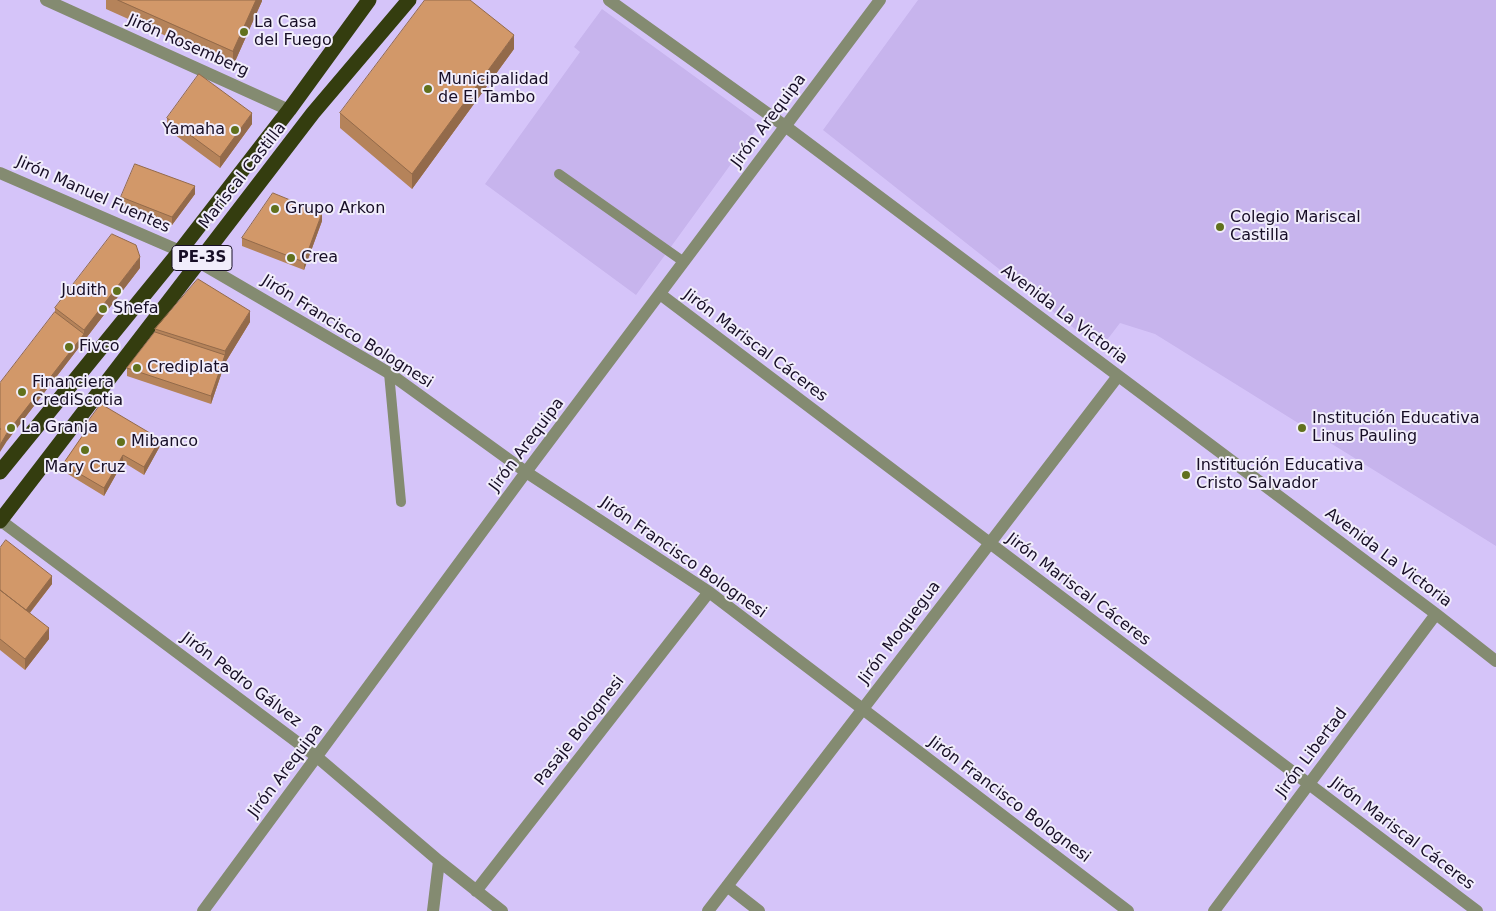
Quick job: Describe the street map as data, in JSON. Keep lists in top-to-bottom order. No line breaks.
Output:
{"streets":{"highway":["Mariscal Castilla","PE-3S"],"street":["Jirón Rosemberg","Jirón Arequipa","Jirón Manuel Fuentes","Avenida La Victoria","Jirón Francisco Bolognesi","Jirón Mariscal Cáceres","Jirón Moquegua","Jirón Pedro Gálvez","Pasaje Bolognesi","Jirón Libertad"]},"crossings":[["Jirón Rosemberg","Mariscal Castilla"],["Jirón Arequipa","Avenida La Victoria"],["Jirón Arequipa","Jirón Francisco Bolognesi"],["Jirón Arequipa","Jirón Mariscal Cáceres"],["Jirón Arequipa","Jirón Pedro Gálvez"],["Mariscal Castilla","Jirón Manuel Fuentes"],["Mariscal Castilla","Jirón Francisco Bolognesi"],["Mariscal Castilla","Jirón Pedro Gálvez"],["Jirón Manuel Fuentes","Jirón Francisco Bolognesi"],["Avenida La Victoria","Jirón Moquegua"],["Avenida La Victoria","Jirón Libertad"],["Jirón Francisco Bolognesi","Jirón Moquegua"],["Jirón Francisco Bolognesi","Pasaje Bolognesi"],["Jirón Mariscal Cáceres","Jirón Moquegua"],["Jirón Mariscal Cáceres","Jirón Libertad"],["Jirón Pedro Gálvez","Pasaje Bolognesi"]],"places":["La Casa del Fuego","Municipalidad de El Tambo","Yamaha","Grupo Arkon","Colegio Mariscal Castilla","Crea","Judith","Shefa","Fivco","Crediplata","Financiera CrediScotia","La Granja","Institución Educativa Linus Pauling","Mibanco","Mary Cruz","Institución Educativa Cristo Salvador"]}
